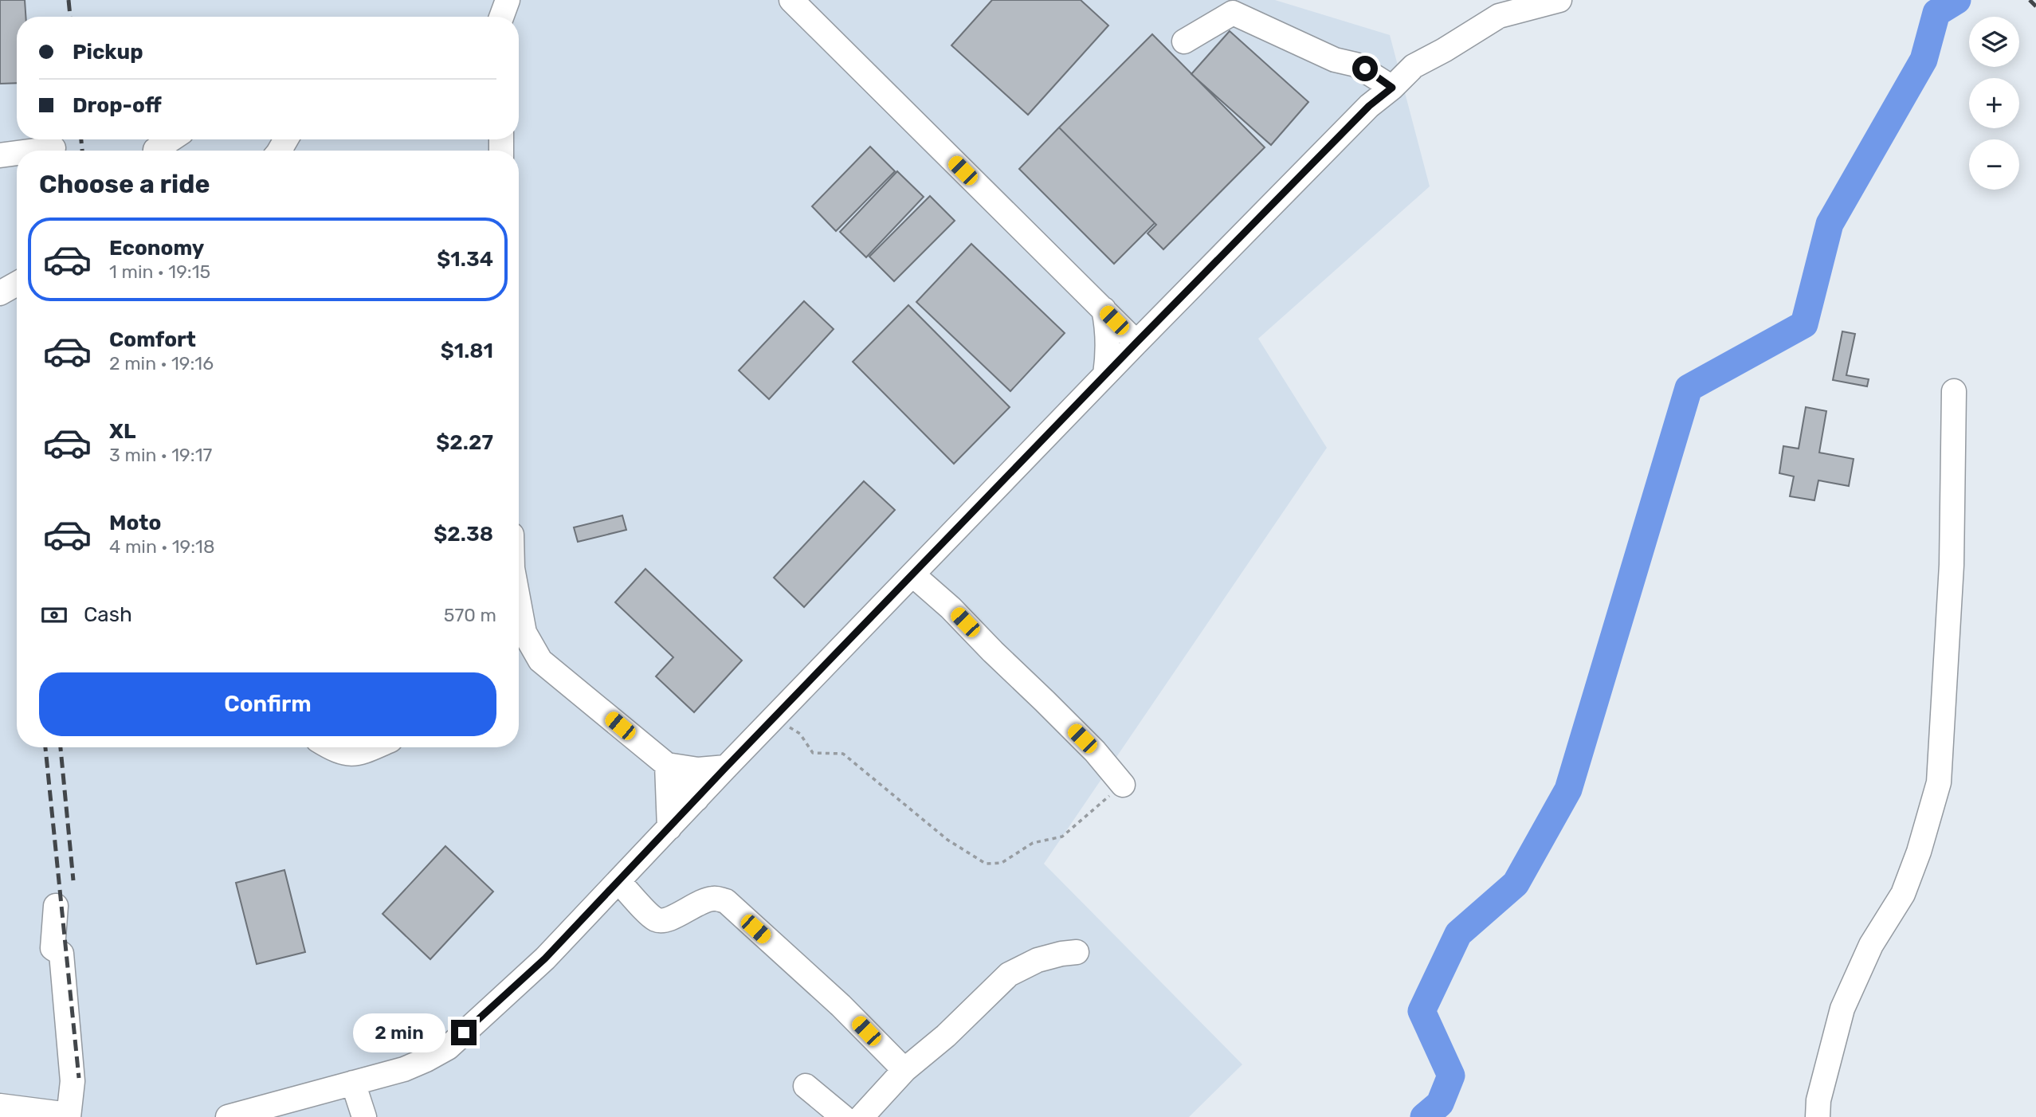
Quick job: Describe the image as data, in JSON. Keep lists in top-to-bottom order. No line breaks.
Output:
{"page":{"map_buttons":["+","−"],"banner":["Pickup","Drop-off"],"heading":"Choose a ride","list":[{"name":"Economy","note":"1 min · 19:15","value":"$1.34"},{"name":"Comfort","note":"2 min · 19:16","value":"$1.81"},{"name":"XL","note":"3 min · 19:17","value":"$2.27"},{"name":"Moto","note":"4 min · 19:18","value":"$2.38"}],"pay":["Cash","570 m"],"buttons":"Confirm","bubble":"2 min"}}
